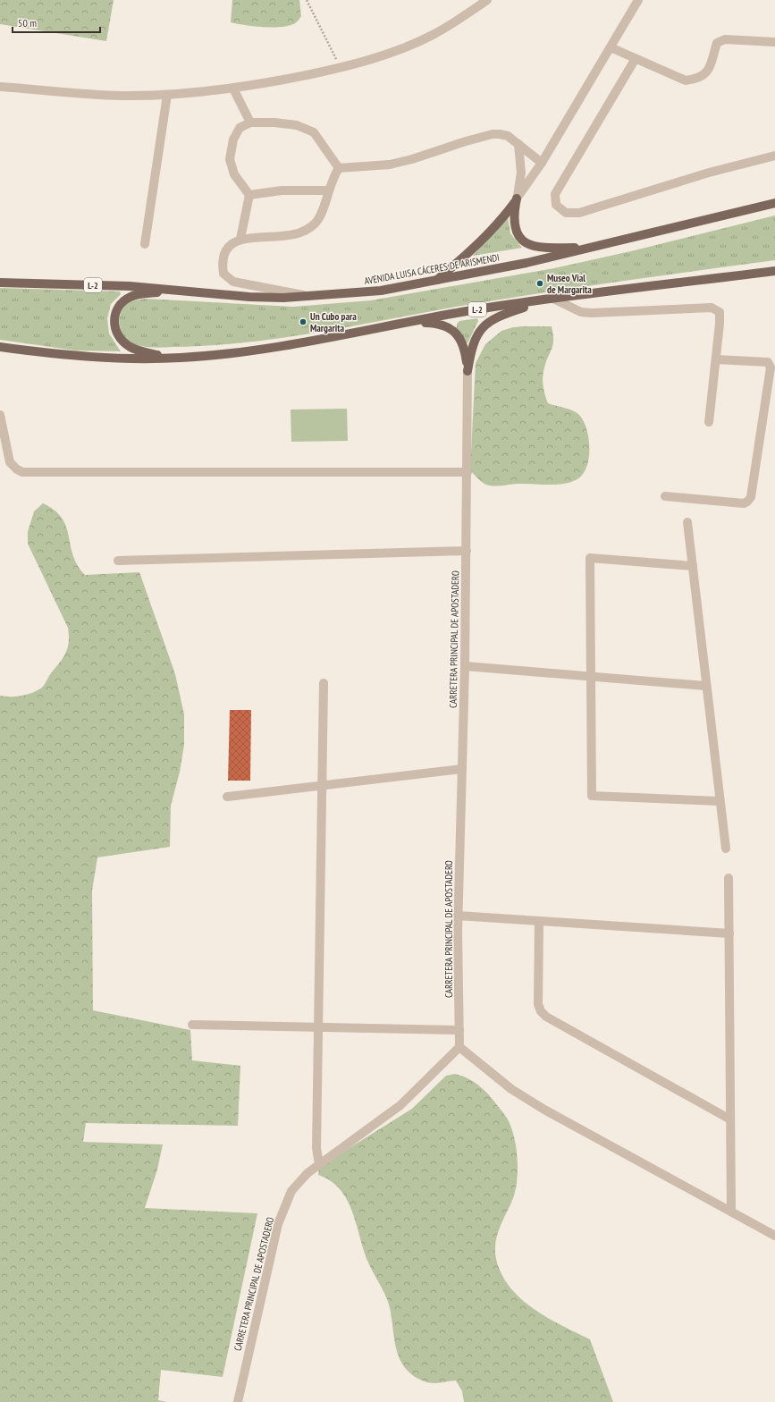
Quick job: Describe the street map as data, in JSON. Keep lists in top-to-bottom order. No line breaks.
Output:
{"streets":{"main road":["AVENIDA LUISA CÁCERES DE ARISMENDI","L-2"],"street":["CARRETERA PRINCIPAL DE APOSTADERO"]},"places":["Museo Vial de Margarita","Un Cubo para Margarita"],"scale_bar":"50 m"}
